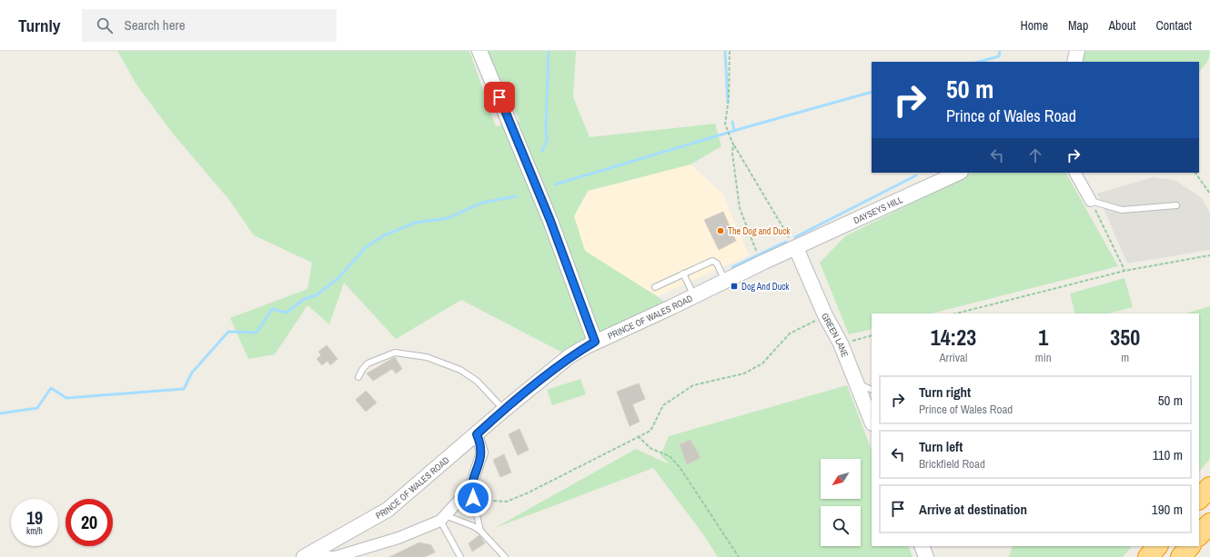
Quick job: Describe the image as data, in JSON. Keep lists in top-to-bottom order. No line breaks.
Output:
{"streets":{"street":["DAYSEYS HILL","PRINCE OF WALES ROAD","GREEN LANE"]},"crossings":[["DAYSEYS HILL","PRINCE OF WALES ROAD"],["DAYSEYS HILL","GREEN LANE"],["PRINCE OF WALES ROAD","GREEN LANE"]],"places":{"other":["The Dog and Duck"],"transit":["Dog And Duck"]},"north":"bottom left","page":{"header":"Turnly","search":"Search here","nav":["Home","Map","About","Contact"],"turn":["50 m","Prince of Wales Road"],"eta":["14:23","Arrival","1","min","350","m"],"list":[{"name":"Turn right","note":"Prince of Wales Road","value":"50 m"},{"name":"Turn left","note":"Brickfield Road","value":"110 m"},{"name":"Arrive at destination","value":"190 m"}],"speed":"19 km/h","limit":"20"}}
